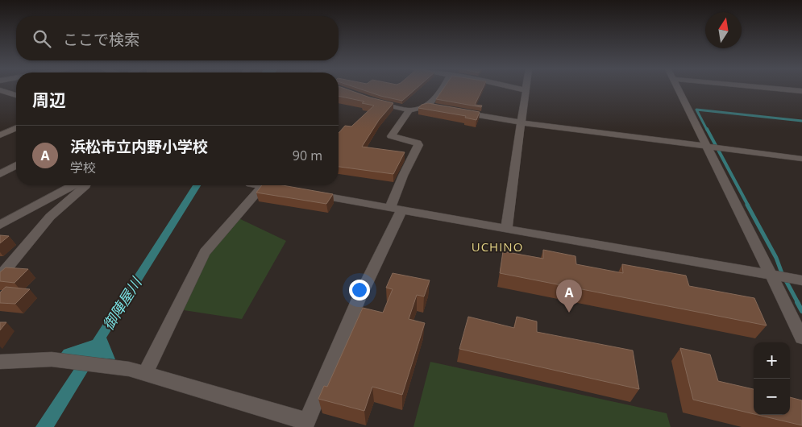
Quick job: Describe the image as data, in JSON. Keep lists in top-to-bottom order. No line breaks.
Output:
{"districts":["UCHINO"],"water":["御陣屋川"],"north":"top","page":{"search":"ここで検索","heading":"周辺","list":[{"mark":"A","name":"浜松市立内野小学校","note":"学校","value":"90 m"}],"pins":"A","map_buttons":["+","−"]}}
